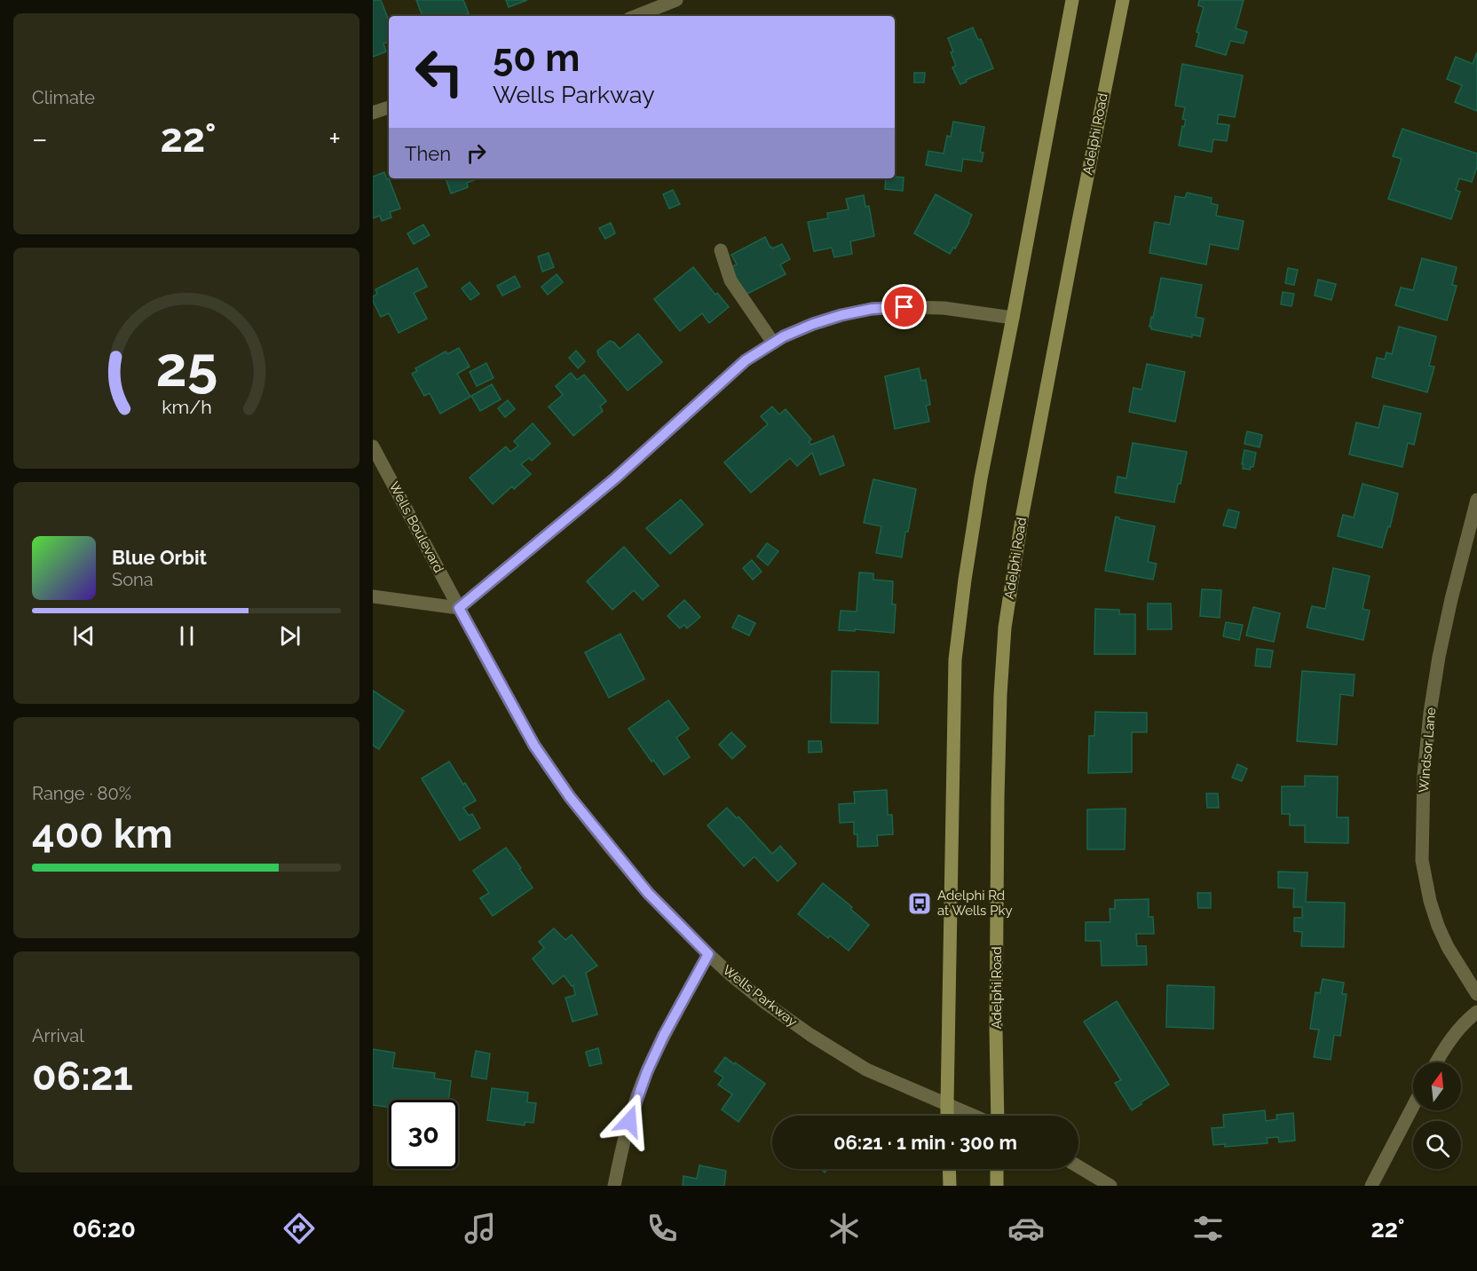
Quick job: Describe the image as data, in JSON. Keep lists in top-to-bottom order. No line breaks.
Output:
{"streets":{"main road":["Adelphi Road"],"street":["Wells Boulevard","Windsor Lane","Wells Parkway"]},"crossings":[["Wells Boulevard","Wells Parkway"]],"places":{"bus stop":["Adelphi Rd at Wells Pky"]},"north":"top","page":{"tile":["Climate",["Range · 80%","400 km"],["Arrival","06:21"]],"turn":["50 m","Wells Parkway"],"heat":["−","22°","+"],"then":"Then","song":["Blue Orbit","Sona"],"limit":"30","trip":"06:21 · 1 min · 300 m","tabs":["06:20","22°"],"gauge":["25","km/h"]}}
